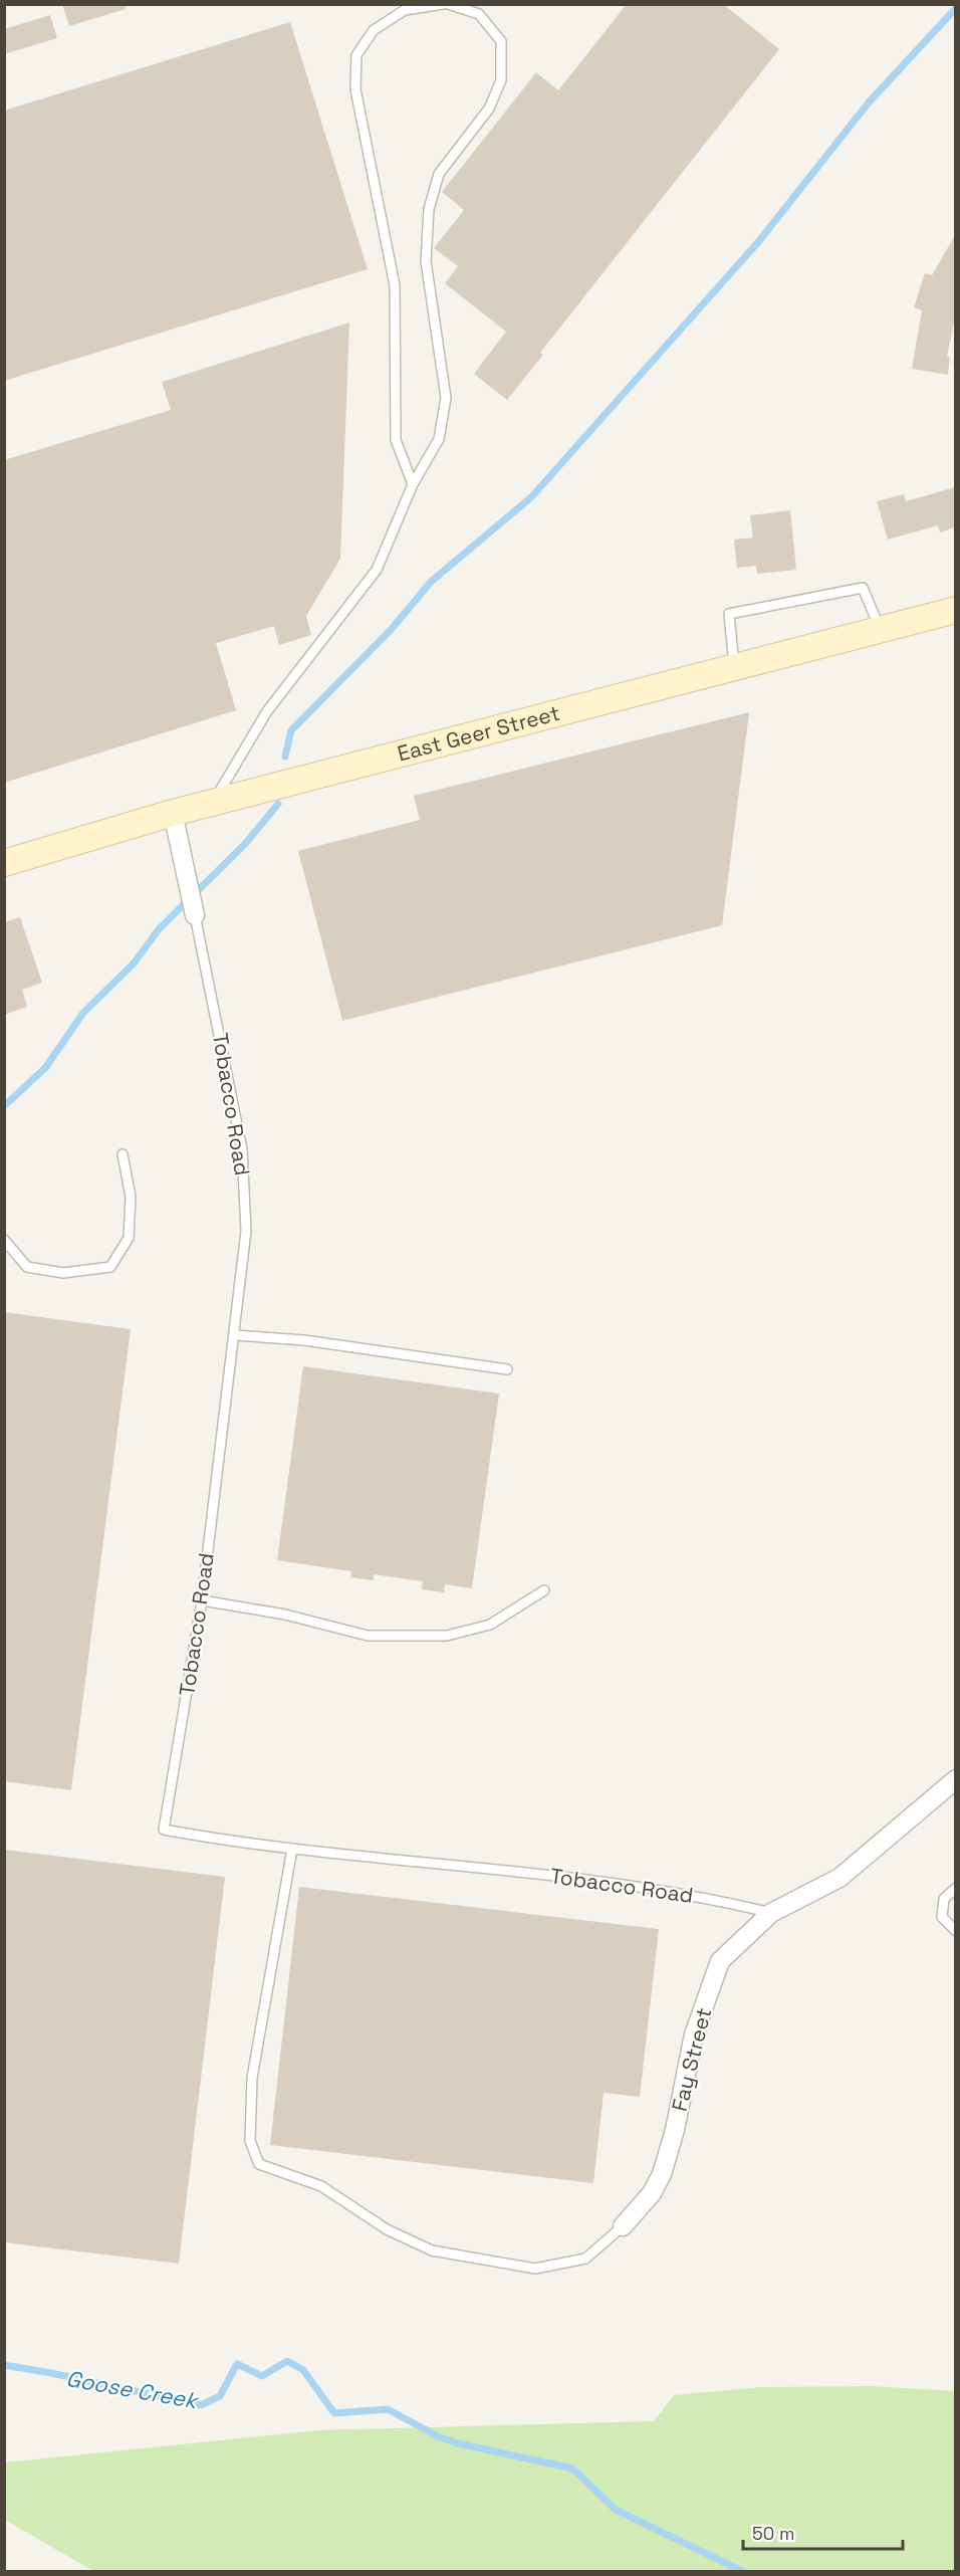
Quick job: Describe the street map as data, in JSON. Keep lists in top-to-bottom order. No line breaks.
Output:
{"streets":{"main road":["East Geer Street"],"street":["Tobacco Road","Fay Street"]},"crossings":[["East Geer Street","Tobacco Road"],["Tobacco Road","Fay Street"]],"water":["Goose Creek"],"scale_bar":"50 m"}
